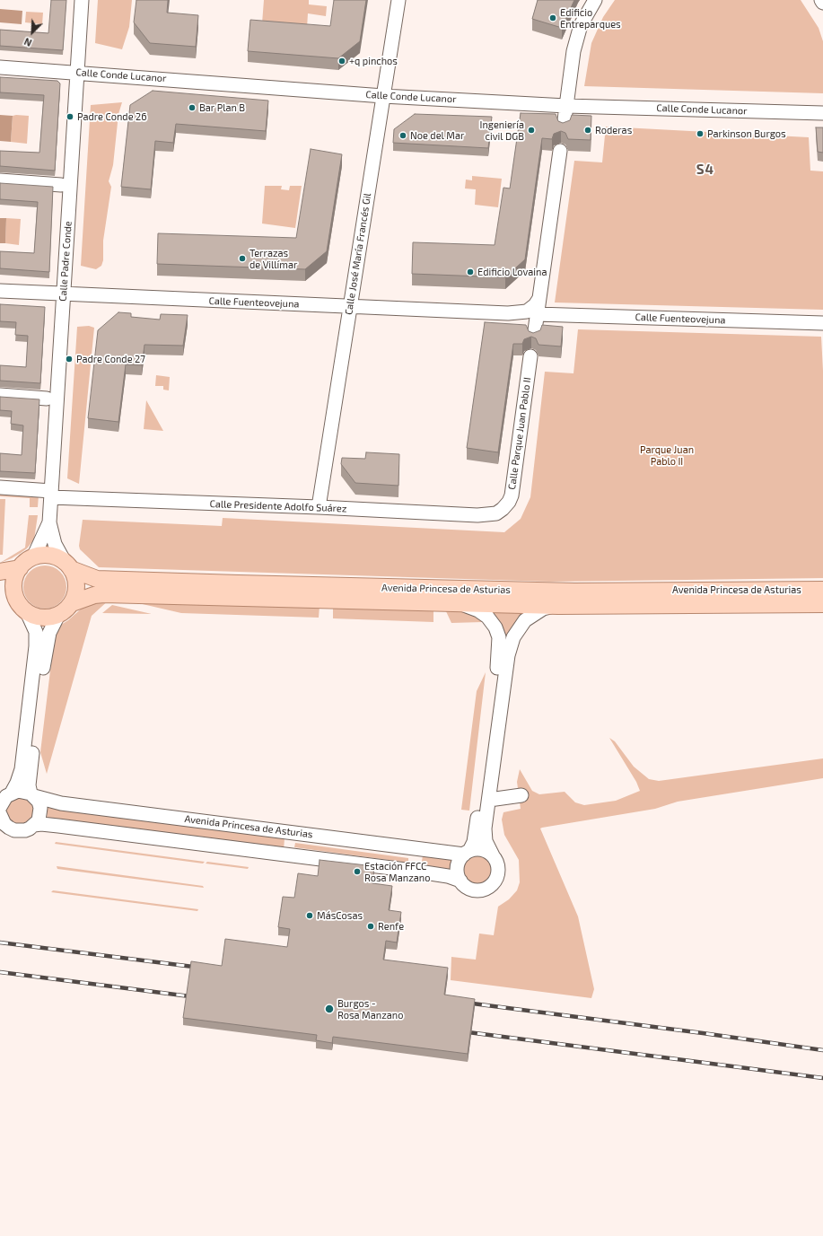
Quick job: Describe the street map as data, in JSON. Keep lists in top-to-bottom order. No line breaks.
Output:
{"streets":{"main road":["Avenida Princesa de Asturias"],"street":["Calle Conde Lucanor","Calle José María Francés Gil","Calle Padre Conde","Calle Fuenteovejuna","Calle Parque Juan Pablo II","Calle Presidente Adolfo Suárez"]},"crossings":[["Calle Conde Lucanor","Calle José María Francés Gil"],["Calle Conde Lucanor","Calle Padre Conde"],["Calle José María Francés Gil","Calle Fuenteovejuna"],["Calle José María Francés Gil","Calle Presidente Adolfo Suárez"],["Calle Padre Conde","Calle Fuenteovejuna"],["Calle Padre Conde","Calle Presidente Adolfo Suárez"],["Calle Padre Conde","Avenida Princesa de Asturias"],["Calle Parque Juan Pablo II","Calle Presidente Adolfo Suárez"]],"districts":["S4"],"parks":["Parque Juan Pablo II"],"places":["Edificio Entreparques","+q pinchos","Bar Plan B","Padre Conde 26","Ingeniería civil DGB","Roderas","Parkinson Burgos","Noe del Mar","Terrazas de Villímar","Edificio Lovaina","Padre Conde 27","Estación FFCC Rosa Manzano","MásCosas","Renfe","Burgos - Rosa Manzano"],"north":"bottom left"}
